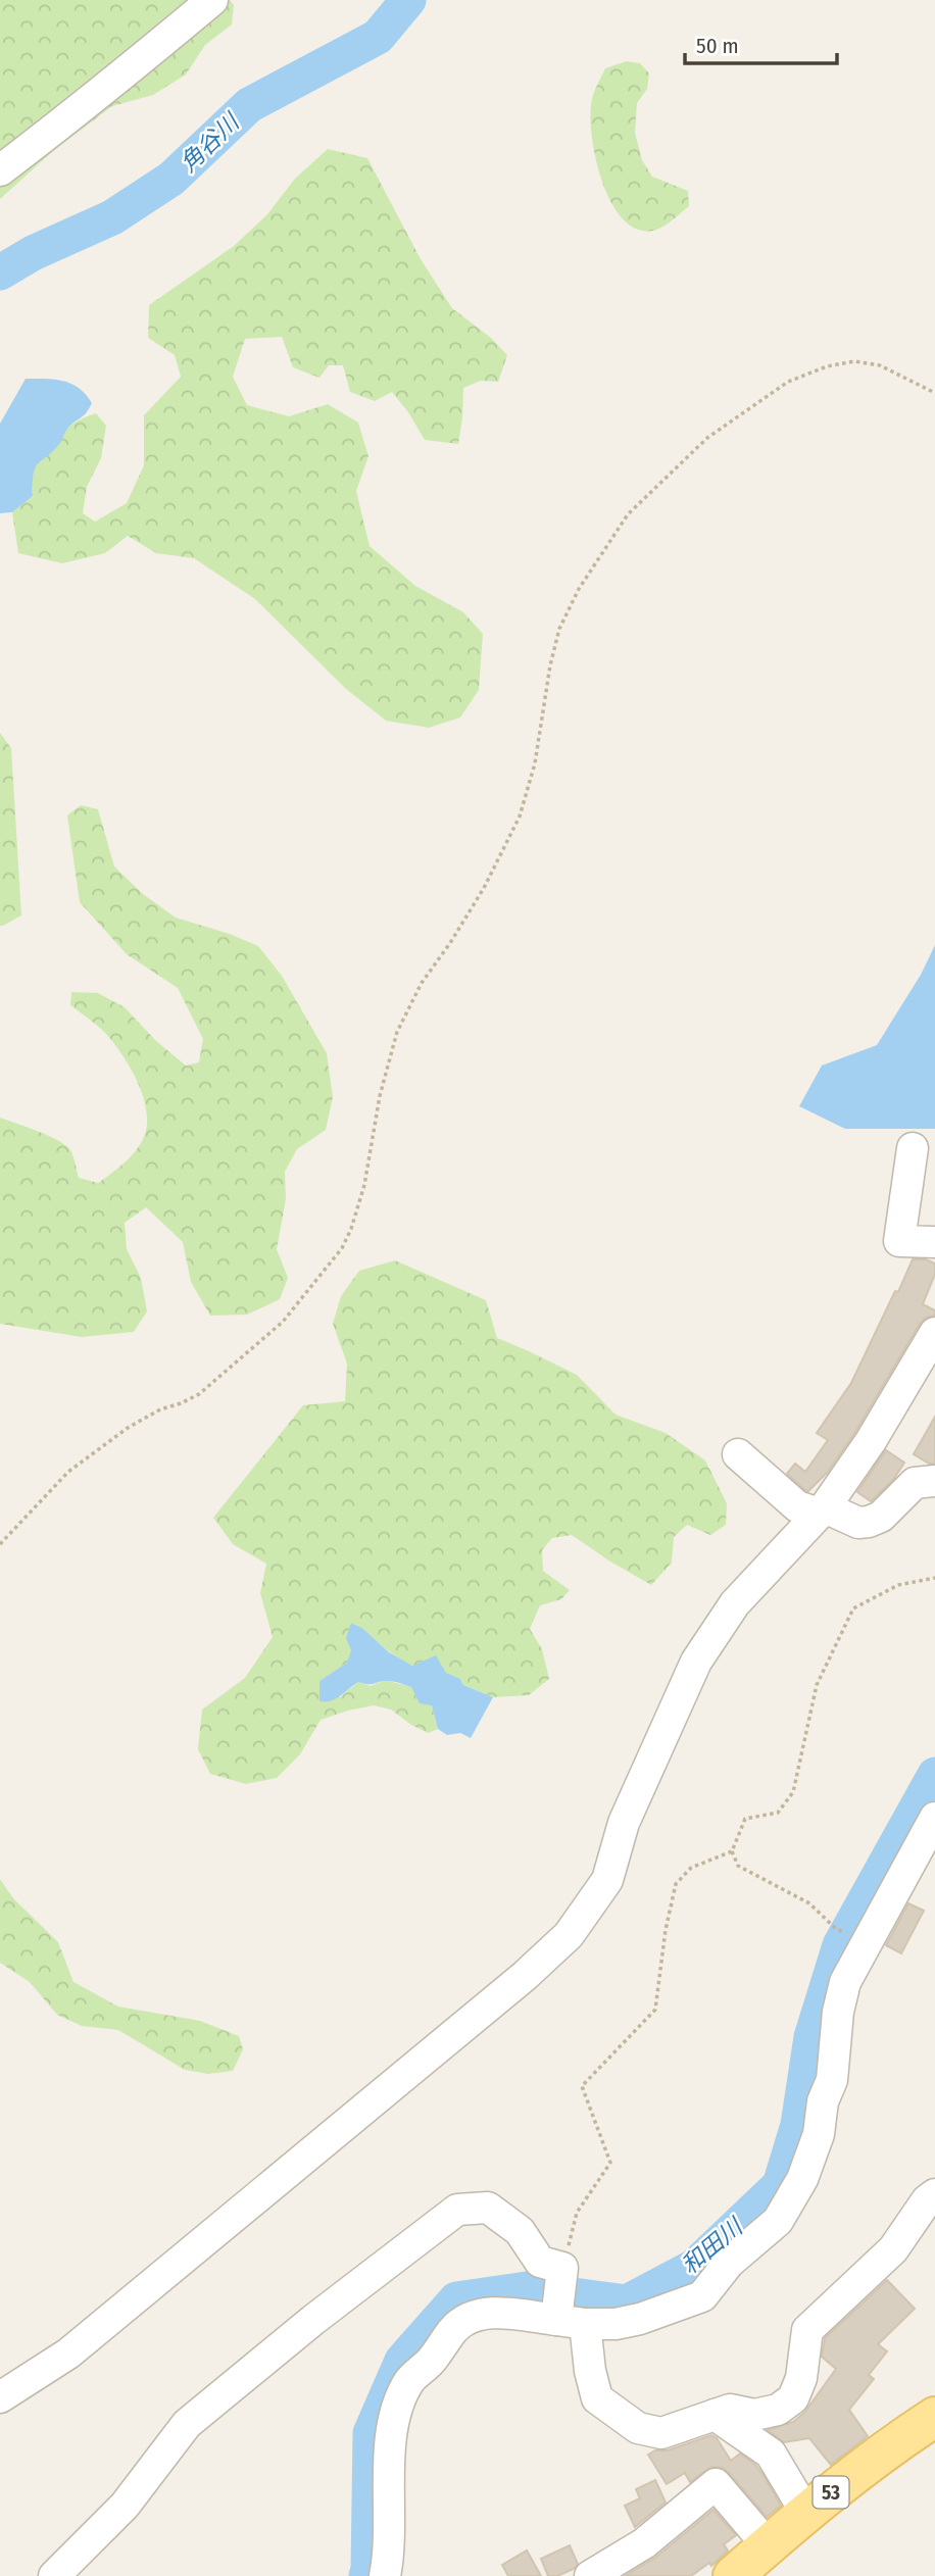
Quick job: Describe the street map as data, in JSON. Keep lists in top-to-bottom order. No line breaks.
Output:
{"streets":{"main road":["53"]},"water":["角谷川","和田川"],"scale_bar":"50 m"}
